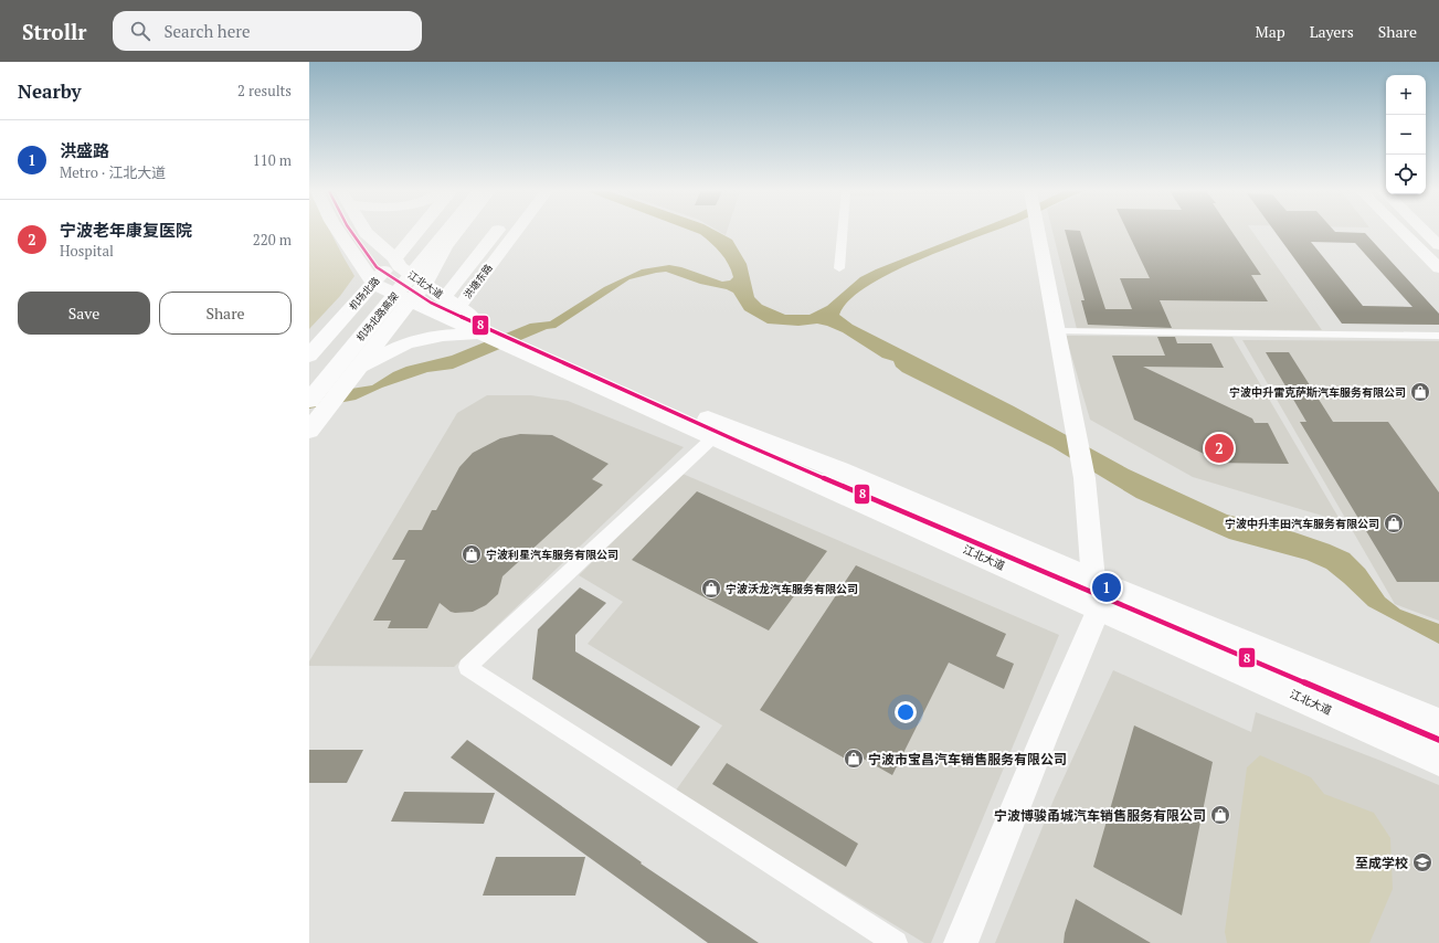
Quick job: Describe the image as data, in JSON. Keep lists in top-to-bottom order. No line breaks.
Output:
{"streets":{"main road":["江北大道","机场北路","机场北路高架"],"street":["洪塘东路"]},"crossings":[["洪塘东路","江北大道"],["江北大道","机场北路"]],"places":{"shop":["宁波中升雷克萨斯汽车服务有限公司","宁波中升丰田汽车服务有限公司","宁波利星汽车服务有限公司","宁波沃龙汽车服务有限公司","宁波市宝昌汽车销售服务有限公司","宁波博骏甬城汽车销售服务有限公司"],"school or university":["至成学校"]},"lines":["transit line 8"],"page":{"header":"Strollr","search":"Search here","nav":["Map","Layers","Share"],"heading":["Nearby","2 results"],"map_buttons":["+","−"],"list":[{"mark":"1","name":"洪盛路","note":"Metro · 江北大道","value":"110 m"},{"mark":"2","name":"宁波老年康复医院","note":"Hospital","value":"220 m"}],"buttons":["Save","Share"],"pins":["2","1"]}}
